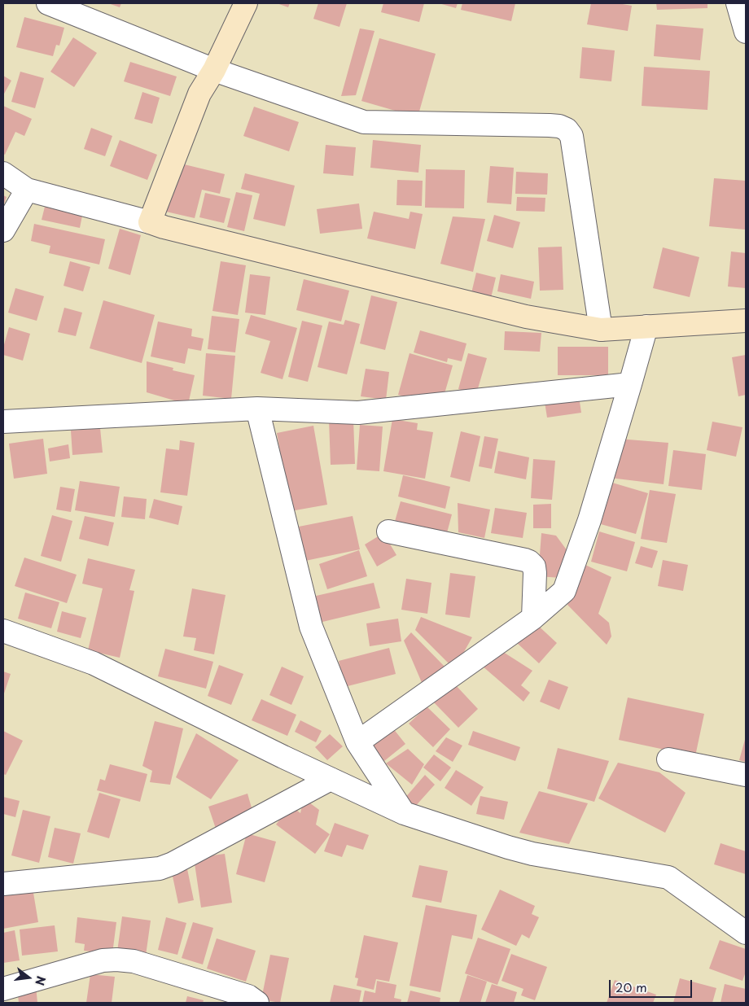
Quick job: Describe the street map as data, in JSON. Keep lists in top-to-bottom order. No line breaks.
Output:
{"scale_bar":"20 m","north":"right"}
